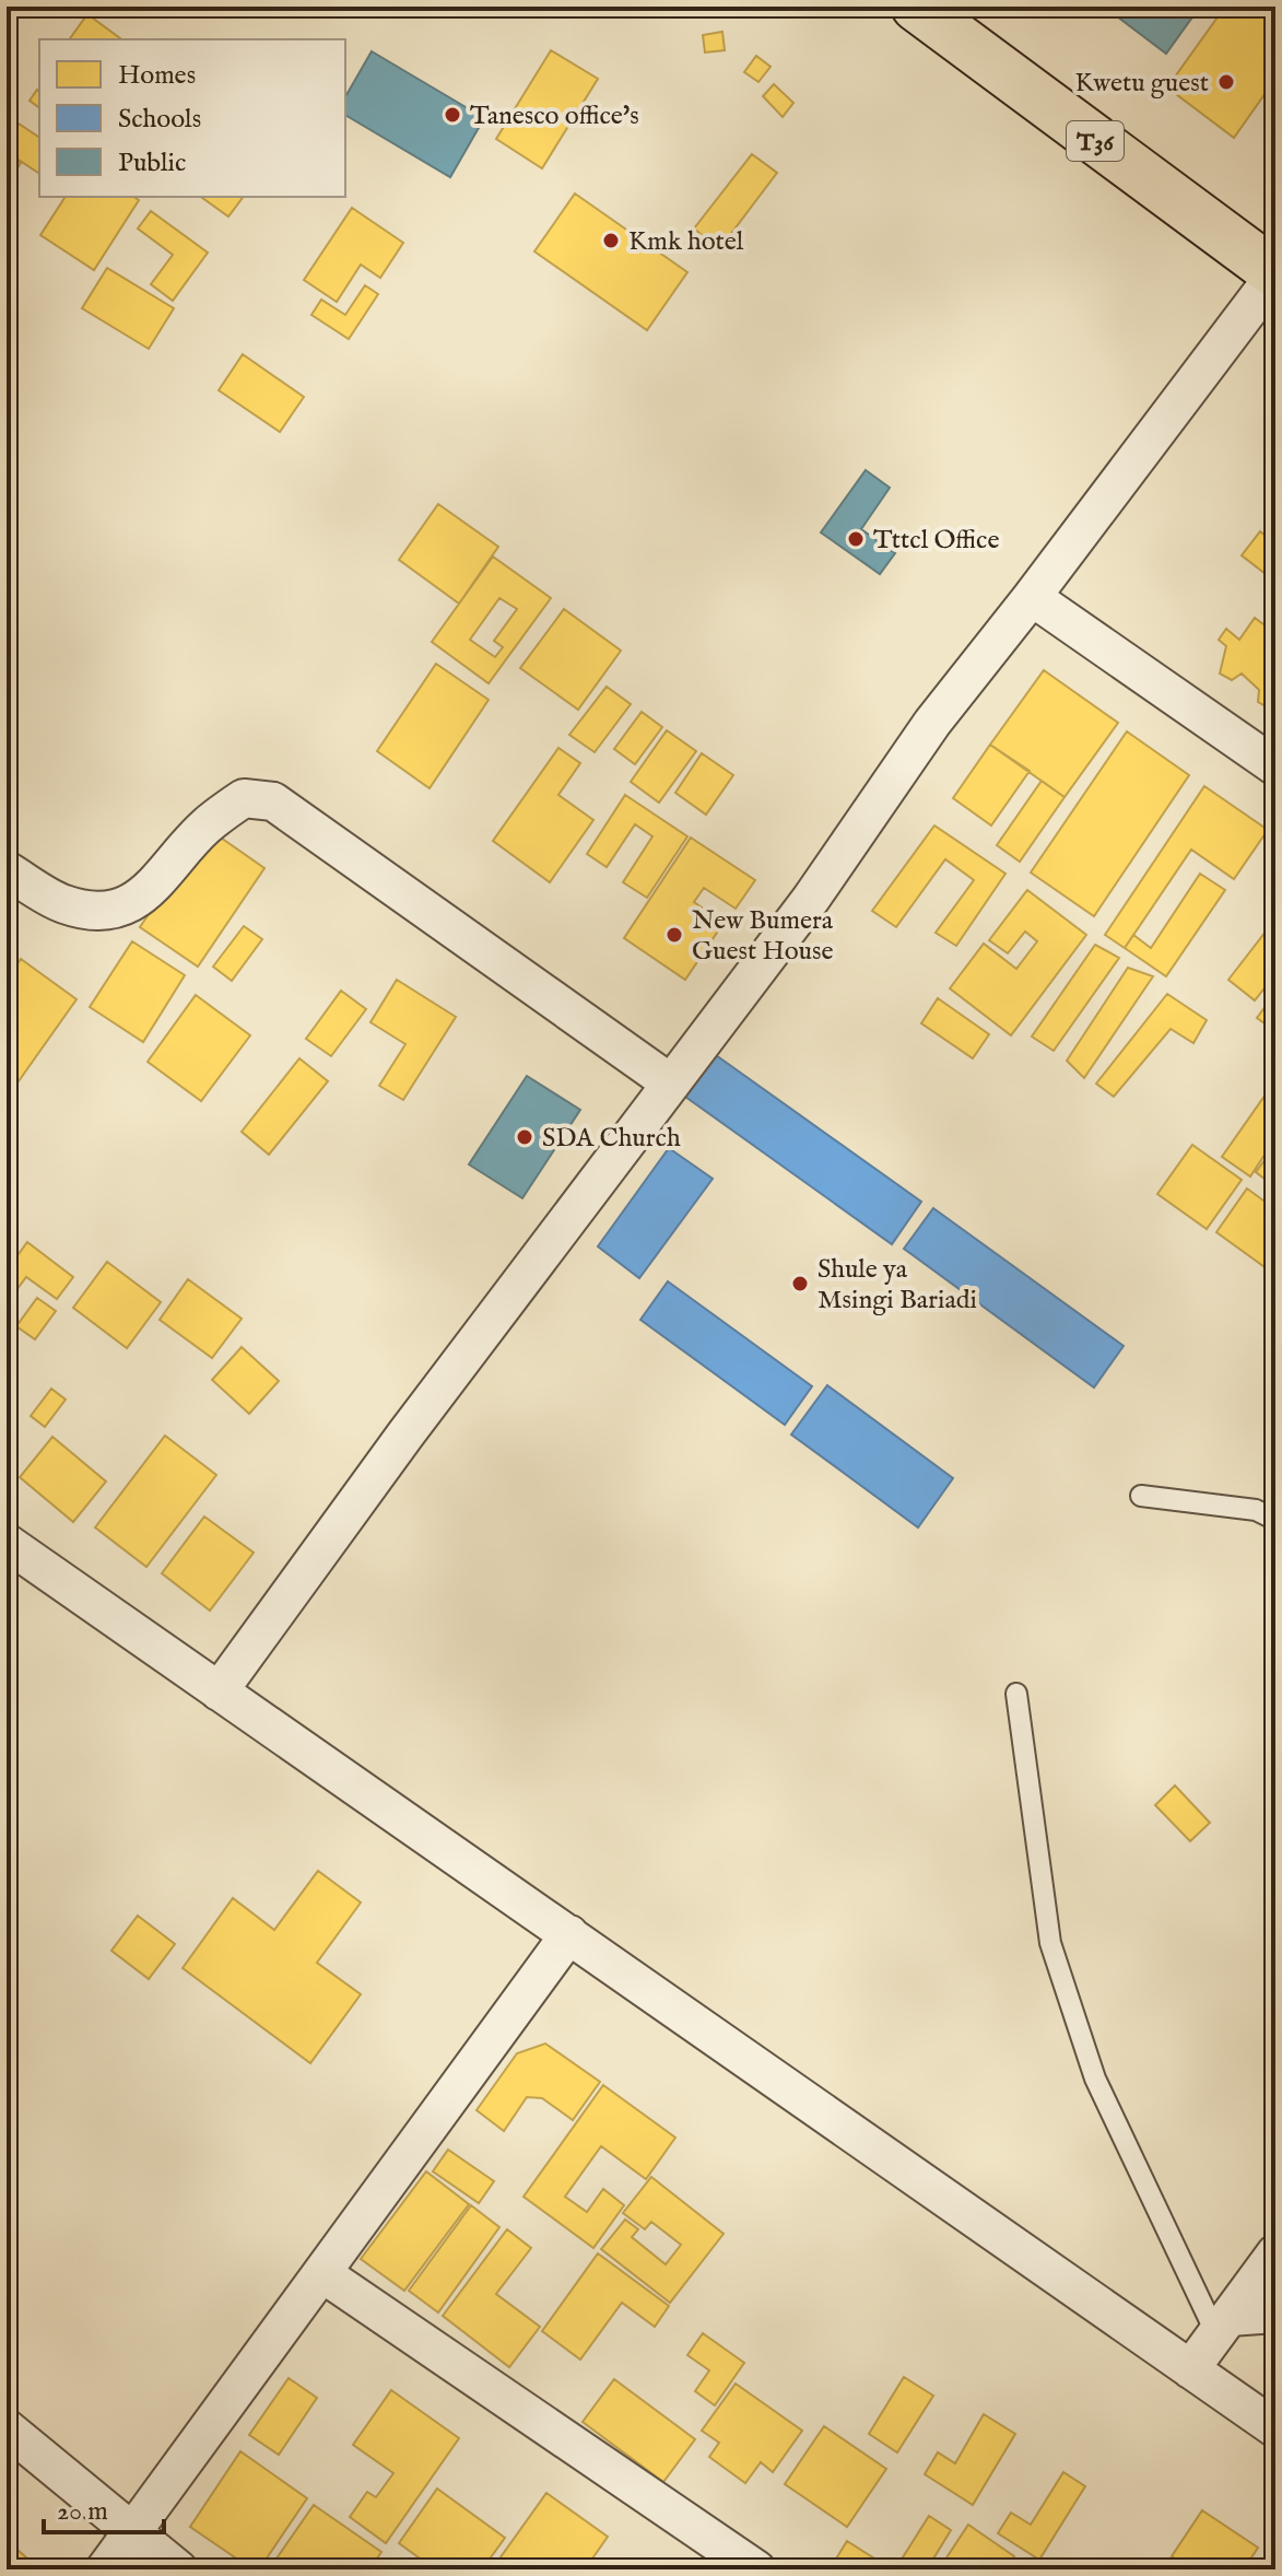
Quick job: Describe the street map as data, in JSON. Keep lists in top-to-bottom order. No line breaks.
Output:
{"streets":{"highway":["T36"]},"places":["Kwetu guest","Tanesco office's","Kmk hotel","Tttcl Office","New Bumera Guest House","SDA Church","Shule ya Msingi Bariadi"],"legend":["Homes","Schools","Public"],"scale_bar":"20 m"}
